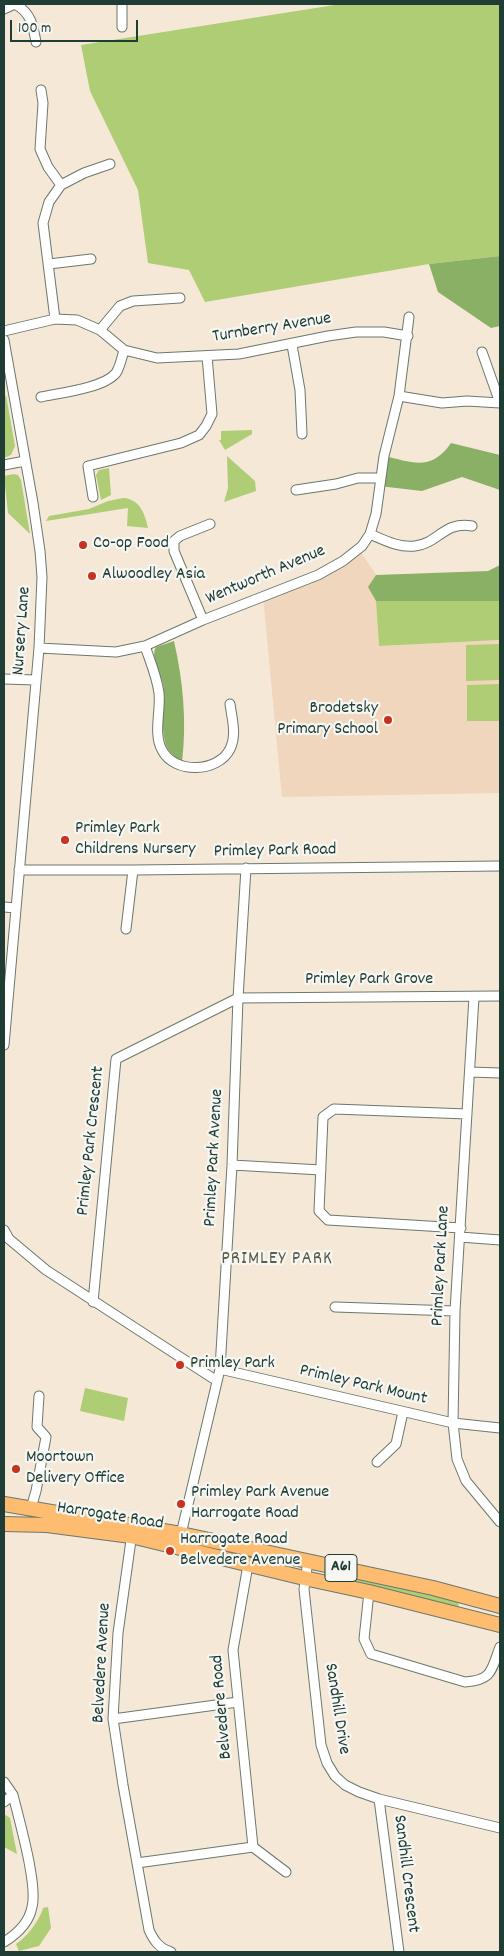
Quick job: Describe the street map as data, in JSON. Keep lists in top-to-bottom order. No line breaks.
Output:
{"streets":{"highway":["Harrogate Road","A61"],"street":["Turnberry Avenue","Wentworth Avenue","Nursery Lane","Primley Park Road","Primley Park Grove","Primley Park Crescent","Primley Park Avenue","Primley Park Lane","Primley Park Mount","Belvedere Avenue","Belvedere Road","Sandhill Drive","Sandhill Crescent"]},"crossings":[["Turnberry Avenue","Wentworth Avenue"],["Wentworth Avenue","Nursery Lane"],["Nursery Lane","Primley Park Road"],["Primley Park Road","Primley Park Avenue"],["Primley Park Grove","Primley Park Crescent"],["Primley Park Grove","Primley Park Avenue"],["Primley Park Grove","Primley Park Lane"],["Primley Park Crescent","Primley Park Avenue"],["Primley Park Avenue","Primley Park Mount"],["Primley Park Avenue","Harrogate Road"],["Primley Park Lane","Primley Park Mount"],["Harrogate Road","Belvedere Avenue"],["Harrogate Road","Belvedere Road"],["Harrogate Road","Sandhill Drive"],["Sandhill Drive","Sandhill Crescent"]],"districts":["PRIMLEY PARK"],"places":["Co-op Food","Alwoodley Asia","Brodetsky Primary School","Primley Park Childrens Nursery","Primley Park","Moortown Delivery Office","Primley Park Avenue Harrogate Road","Harrogate Road Belvedere Avenue"],"scale_bar":"100 m"}
